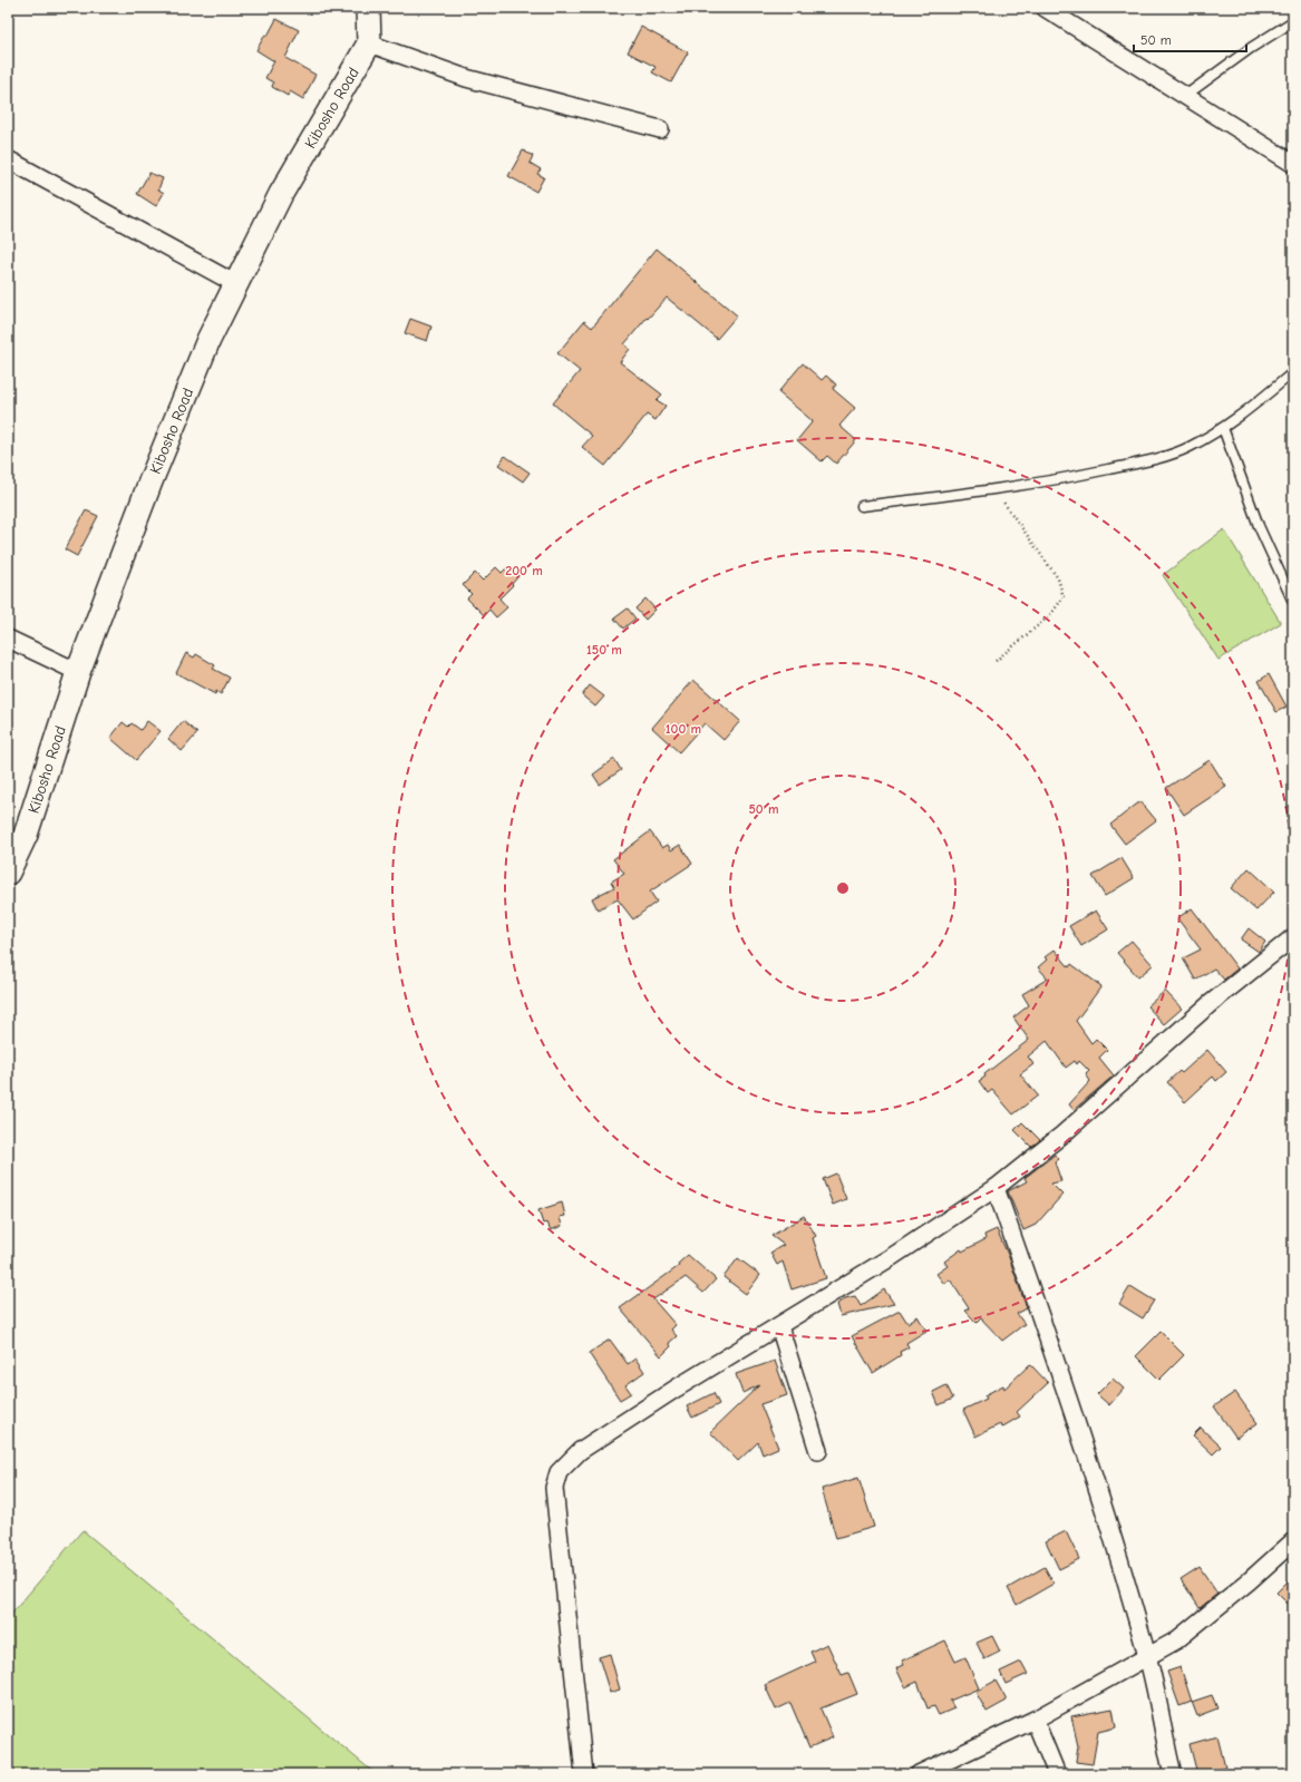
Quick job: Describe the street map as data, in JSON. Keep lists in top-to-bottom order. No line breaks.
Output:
{"streets":{"main road":["Kibosho Road"]},"scale_bar":"50 m","rings":["200 m","150 m","100 m","50 m"]}
